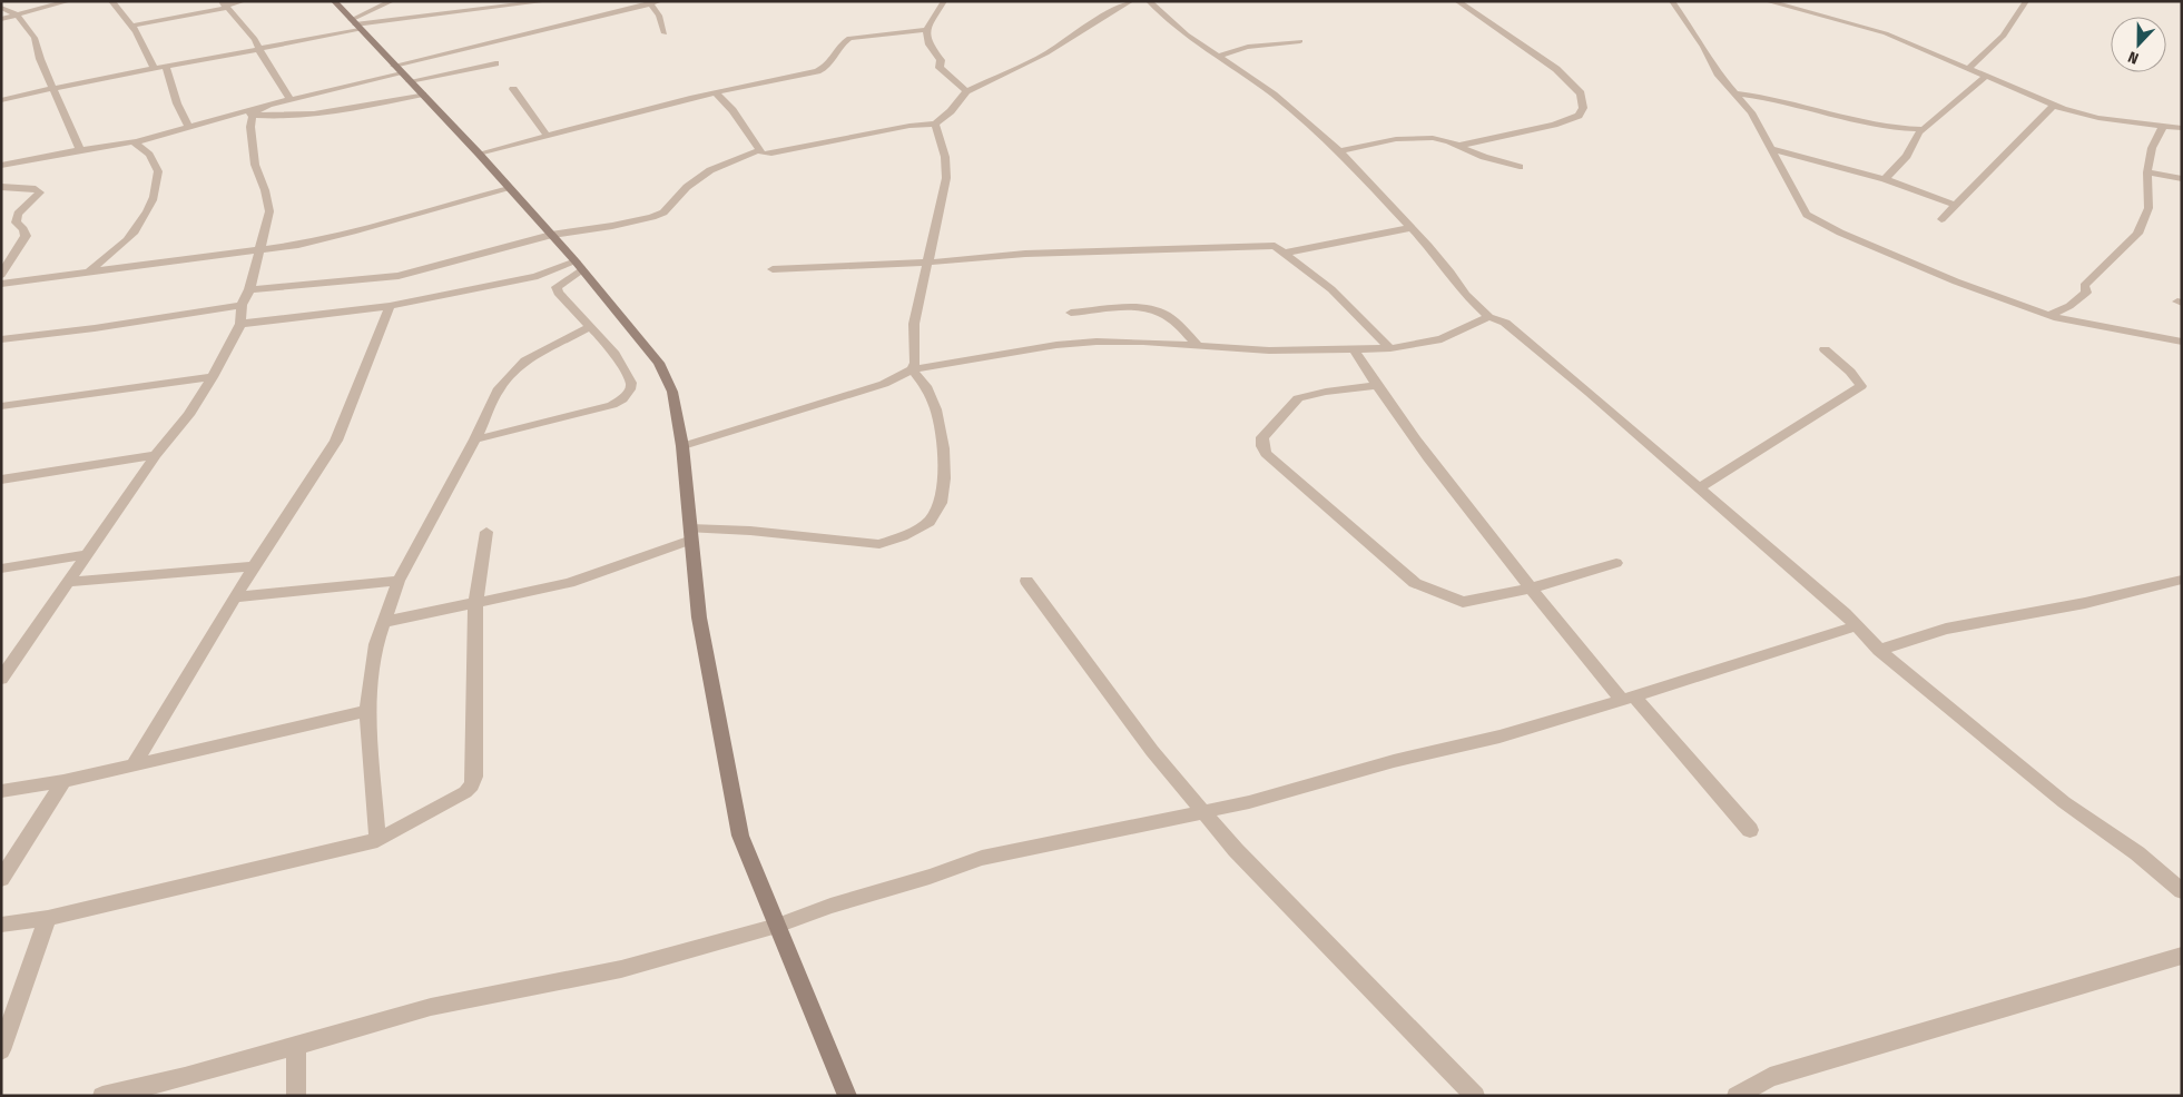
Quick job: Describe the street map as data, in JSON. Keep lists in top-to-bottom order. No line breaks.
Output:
{"north":"bottom"}
